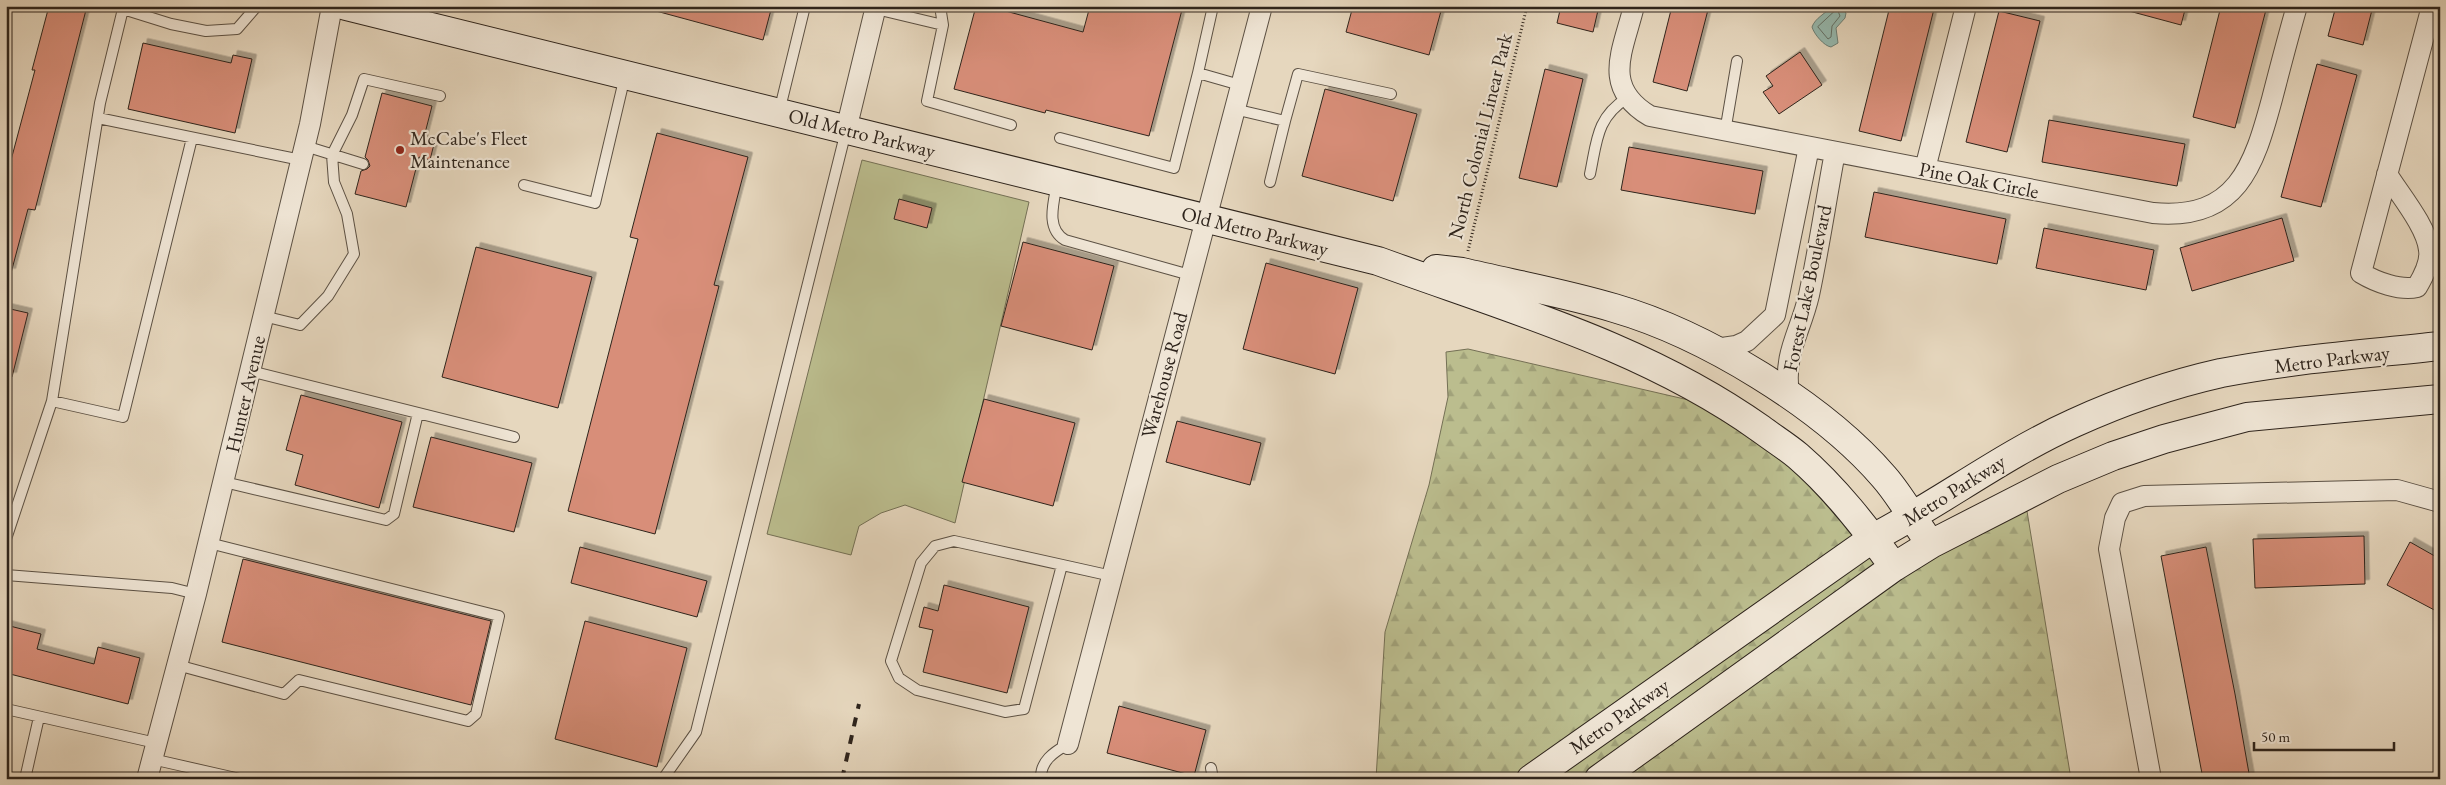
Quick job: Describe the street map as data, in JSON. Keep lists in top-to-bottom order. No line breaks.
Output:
{"streets":{"street":["Old Metro Parkway","Pine Oak Circle","Forest Lake Boulevard","Metro Parkway","Warehouse Road","Hunter Avenue"],"path":["North Colonial Linear Park"]},"crossings":[["Old Metro Parkway","North Colonial Linear Park"],["Old Metro Parkway","Forest Lake Boulevard"],["Old Metro Parkway","Metro Parkway"],["Old Metro Parkway","Warehouse Road"],["Pine Oak Circle","Forest Lake Boulevard"]],"places":["McCabe's Fleet Maintenance"],"scale_bar":"50 m"}
